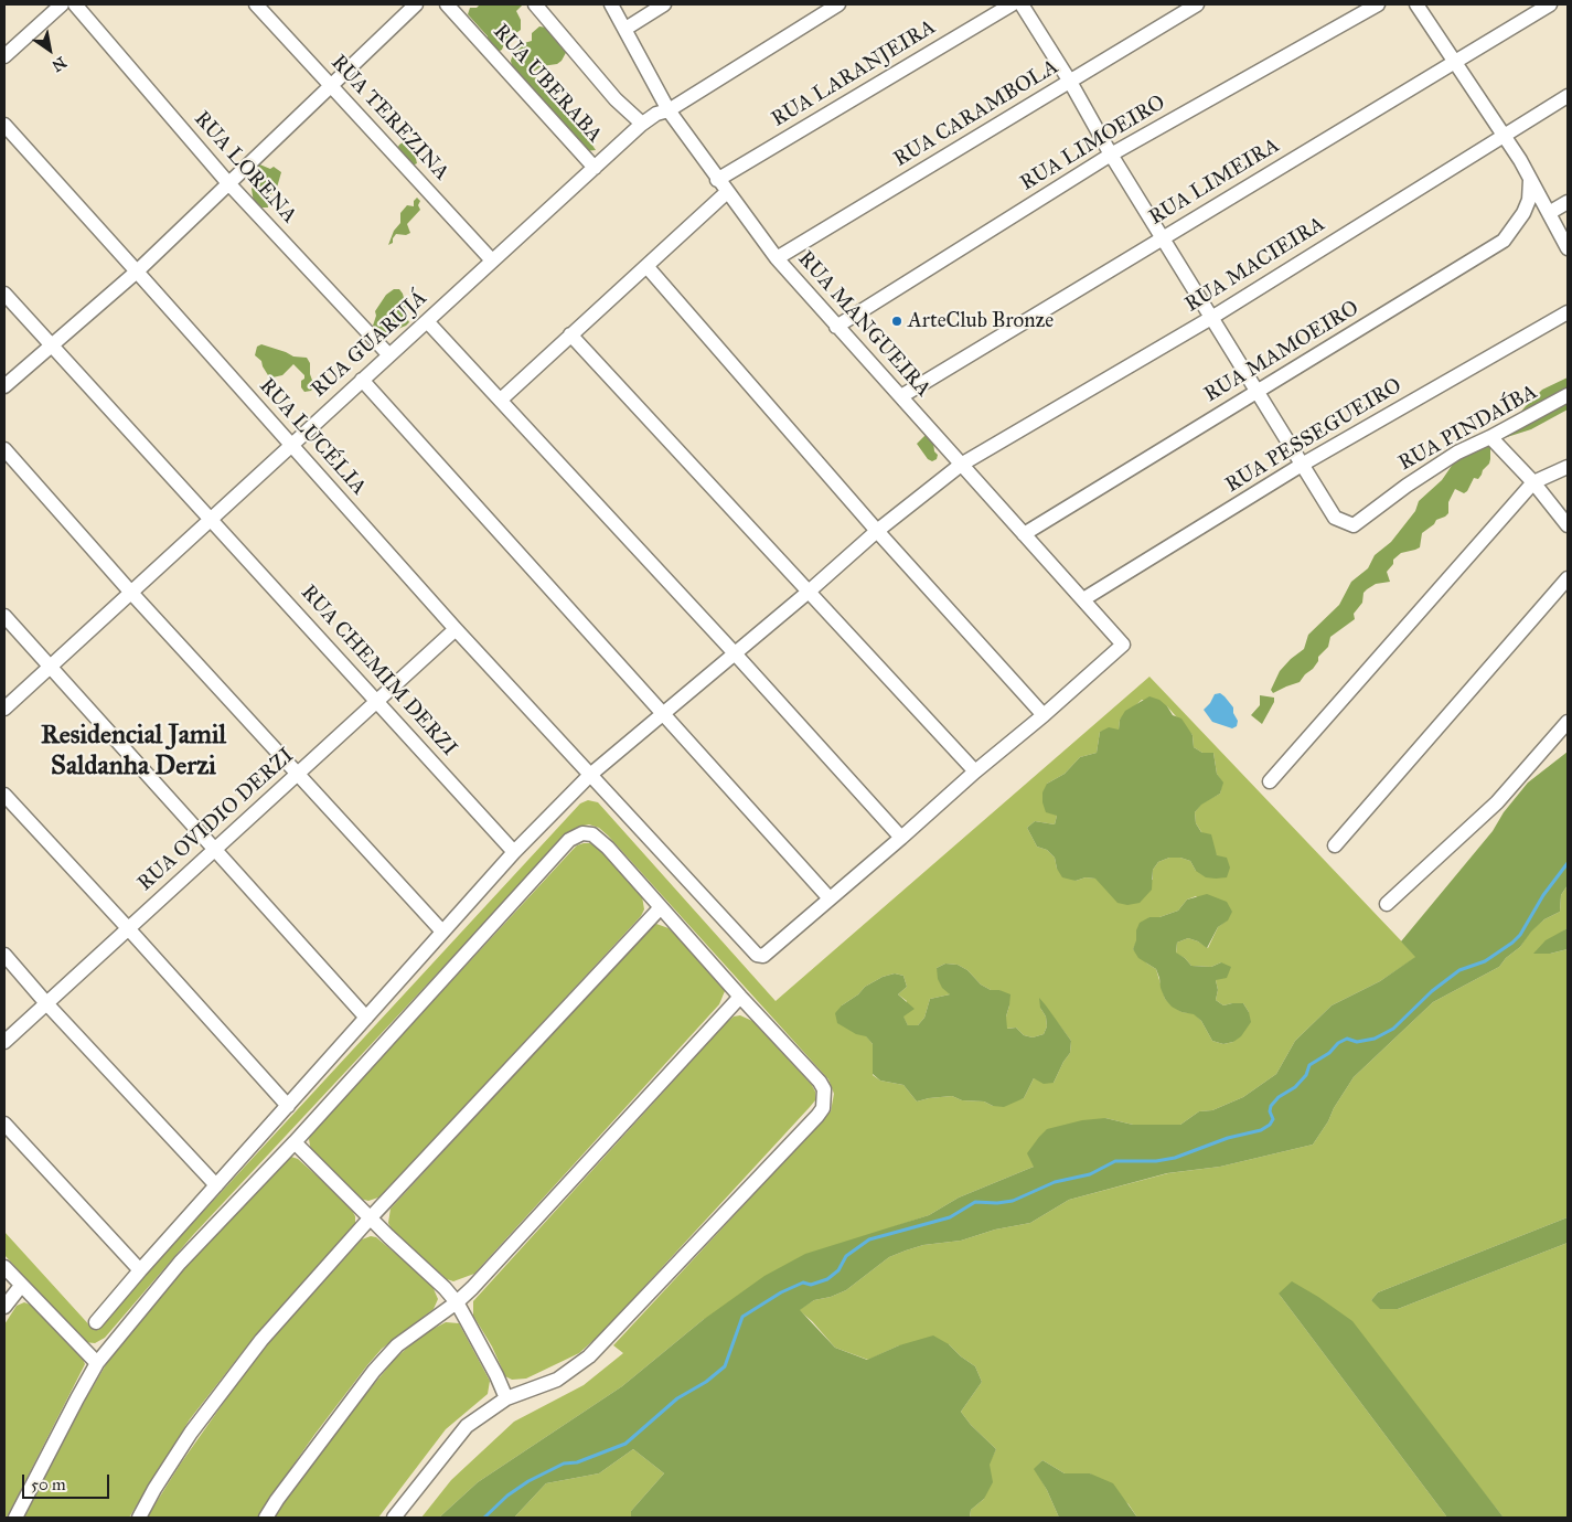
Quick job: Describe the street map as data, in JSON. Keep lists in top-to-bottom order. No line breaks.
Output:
{"streets":{"street":["RUA LARANJEIRA","RUA UBERABA","RUA CARAMBOLA","RUA TEREZINA","RUA LIMOEIRO","RUA LORENA","RUA LIMEIRA","RUA MACIEIRA","RUA MANGUEIRA","RUA GUARUJÁ","RUA MAMOEIRO","RUA PINDAÍBA","RUA PESSEGUEIRO","RUA LUCÉLIA","RUA CHEMIM DERZI","RUA OVIDIO DERZI"]},"crossings":[["RUA LARANJEIRA","RUA MANGUEIRA"],["RUA UBERABA","RUA GUARUJÁ"],["RUA CARAMBOLA","RUA MANGUEIRA"],["RUA TEREZINA","RUA GUARUJÁ"],["RUA LIMOEIRO","RUA MANGUEIRA"],["RUA LORENA","RUA GUARUJÁ"],["RUA LIMEIRA","RUA MANGUEIRA"],["RUA MACIEIRA","RUA MANGUEIRA"],["RUA MACIEIRA","RUA LUCÉLIA"],["RUA MACIEIRA","RUA CHEMIM DERZI"],["RUA MANGUEIRA","RUA GUARUJÁ"],["RUA MANGUEIRA","RUA MAMOEIRO"],["RUA MANGUEIRA","RUA PESSEGUEIRO"],["RUA GUARUJÁ","RUA LUCÉLIA"],["RUA GUARUJÁ","RUA CHEMIM DERZI"],["RUA PINDAÍBA","RUA PESSEGUEIRO"],["RUA LUCÉLIA","RUA OVIDIO DERZI"],["RUA CHEMIM DERZI","RUA OVIDIO DERZI"]],"districts":["Residencial Jamil Saldanha Derzi"],"places":["ArteClub Bronze"],"scale_bar":"50 m","north":"bottom right"}
